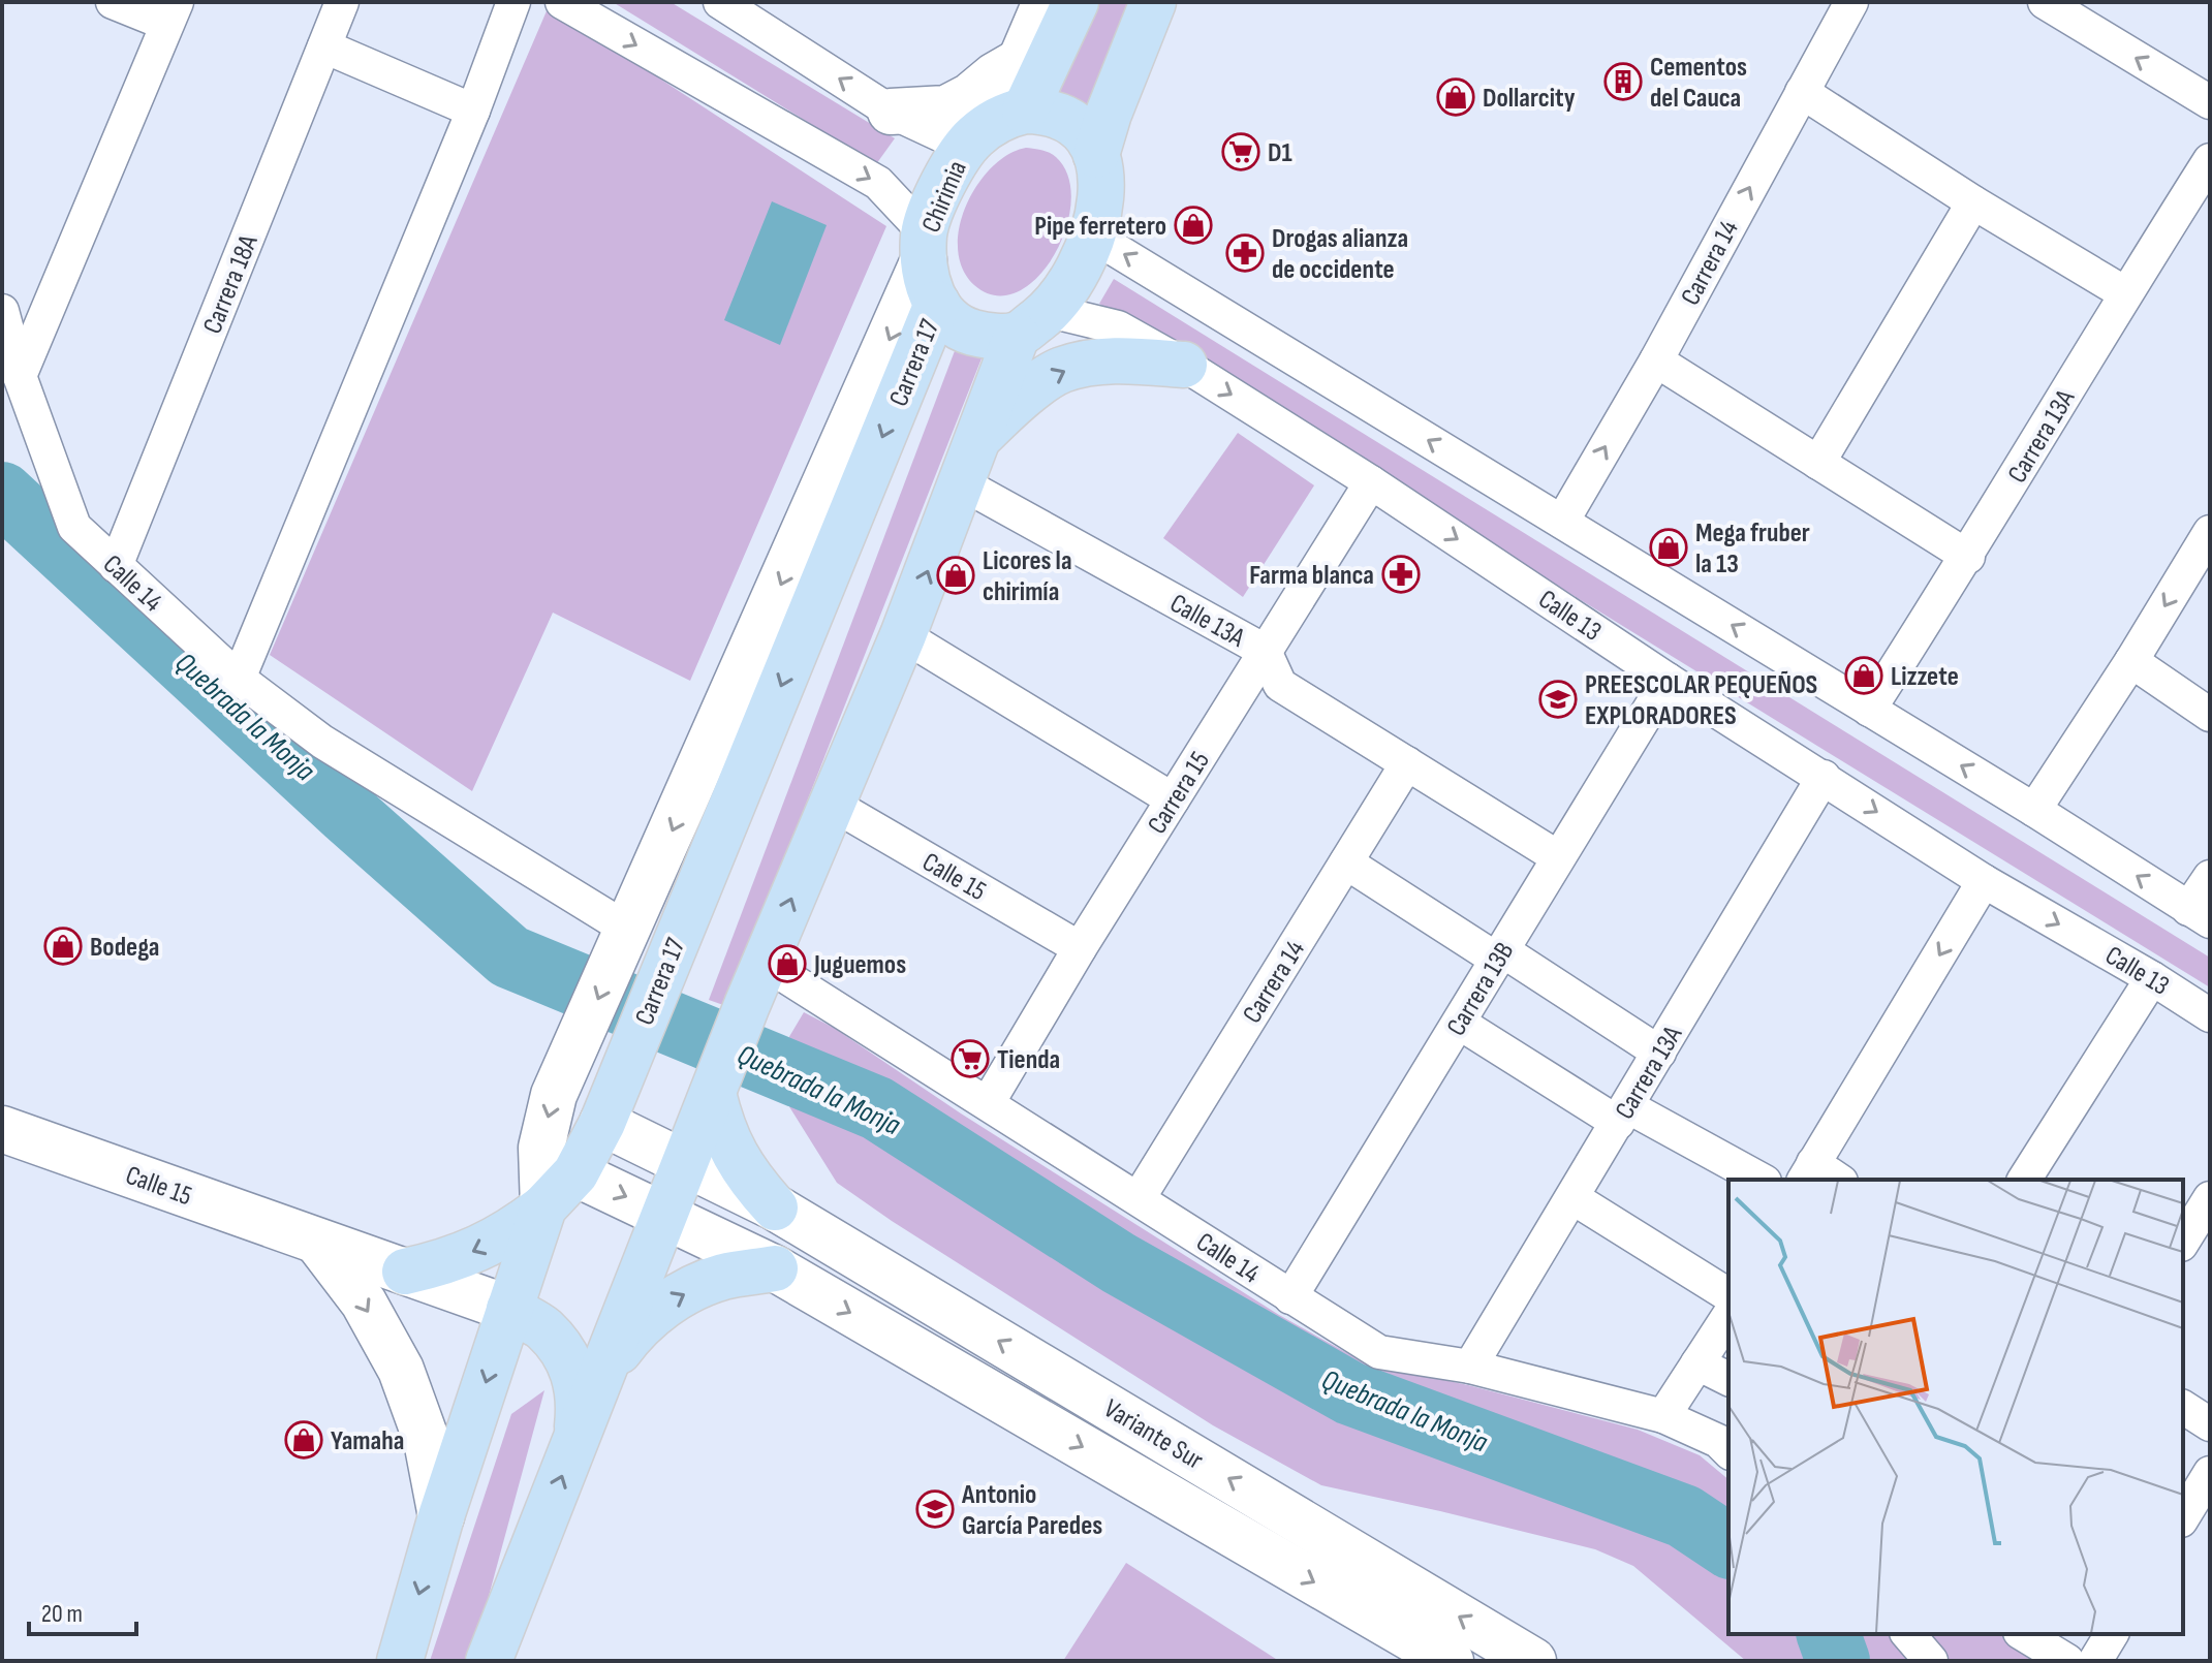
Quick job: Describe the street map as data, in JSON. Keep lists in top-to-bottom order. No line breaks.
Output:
{"streets":{"main road":["Chirimia","Carrera 17","Calle 15","Variante Sur"],"street":["Carrera 14","Carrera 18A","Carrera 13A","Calle 14","Calle 13","Calle 13A","Carrera 15","Carrera 13B"]},"crossings":[["Chirimia","Carrera 17"],["Chirimia","Calle 13"],["Carrera 14","Calle 14"],["Carrera 14","Calle 13A"],["Carrera 18A","Calle 14"],["Carrera 17","Calle 13"],["Carrera 17","Calle 15"],["Carrera 17","Variante Sur"],["Carrera 13A","Calle 14"],["Carrera 13A","Calle 13"],["Calle 14","Carrera 15"],["Calle 14","Carrera 13B"],["Calle 13","Carrera 15"],["Calle 13","Carrera 13B"],["Calle 13A","Carrera 15"],["Calle 13A","Carrera 13B"],["Carrera 15","Calle 15"]],"water":["Quebrada la Monja"],"places":{"building":["Cementos del Cauca"],"shop":["Dollarcity","Pipe ferretero","Mega fruber la 13","Licores la chirimía","Lizzete","Bodega","Juguemos","Yamaha"],"supermarket":["D1","Tienda"],"pharmacy":["Drogas alianza de occidente","Farma blanca"],"school or university":["PREESCOLAR PEQUEÑOS EXPLORADORES","Antonio García Paredes"]},"scale_bar":"20 m"}
